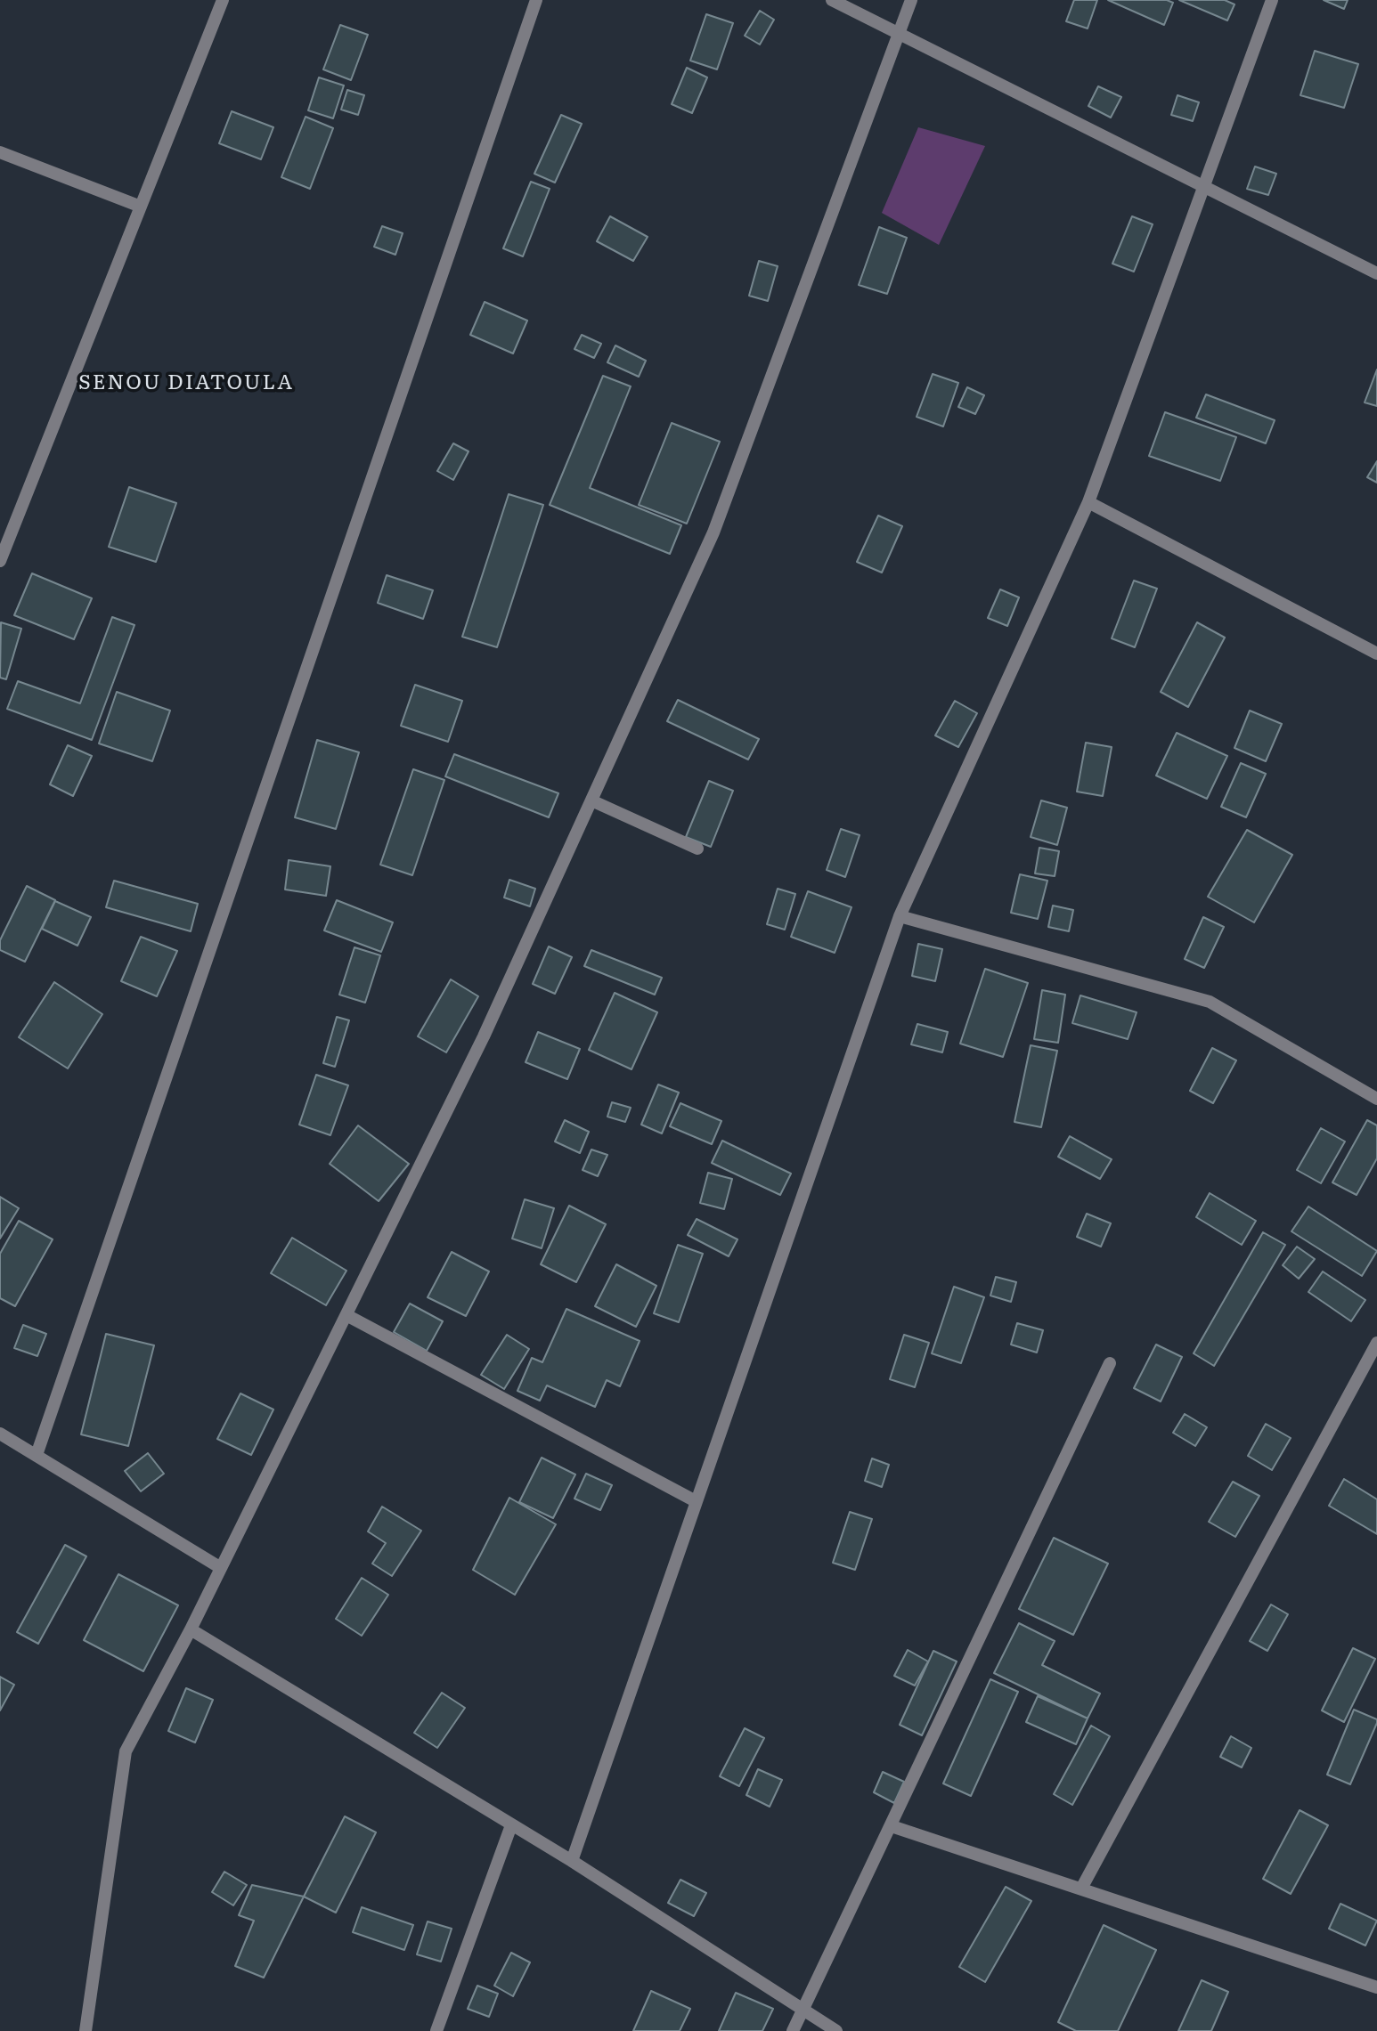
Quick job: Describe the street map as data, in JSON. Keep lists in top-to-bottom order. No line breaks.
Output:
{"districts":["SENOU DIATOULA"]}
